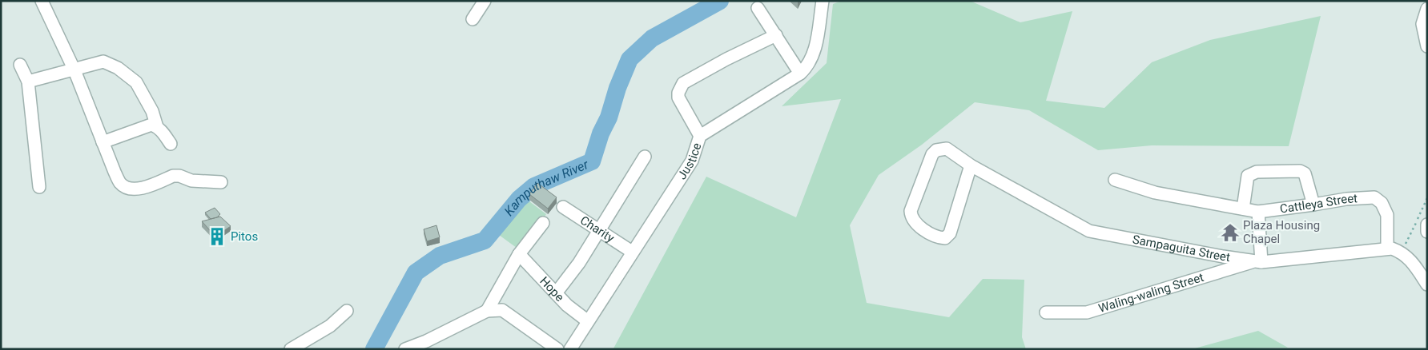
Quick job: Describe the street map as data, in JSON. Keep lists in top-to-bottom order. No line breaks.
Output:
{"streets":{"street":["Justice","Cattleya Street","Charity","Sampaguita Street","Hope","Waling-waling Street"]},"crossings":[["Justice","Charity"],["Justice","Hope"],["Cattleya Street","Sampaguita Street"],["Sampaguita Street","Waling-waling Street"]],"water":["Kamputhaw River"],"places":{"temple":["Plaza Housing Chapel"],"building":["Pitos"]}}
